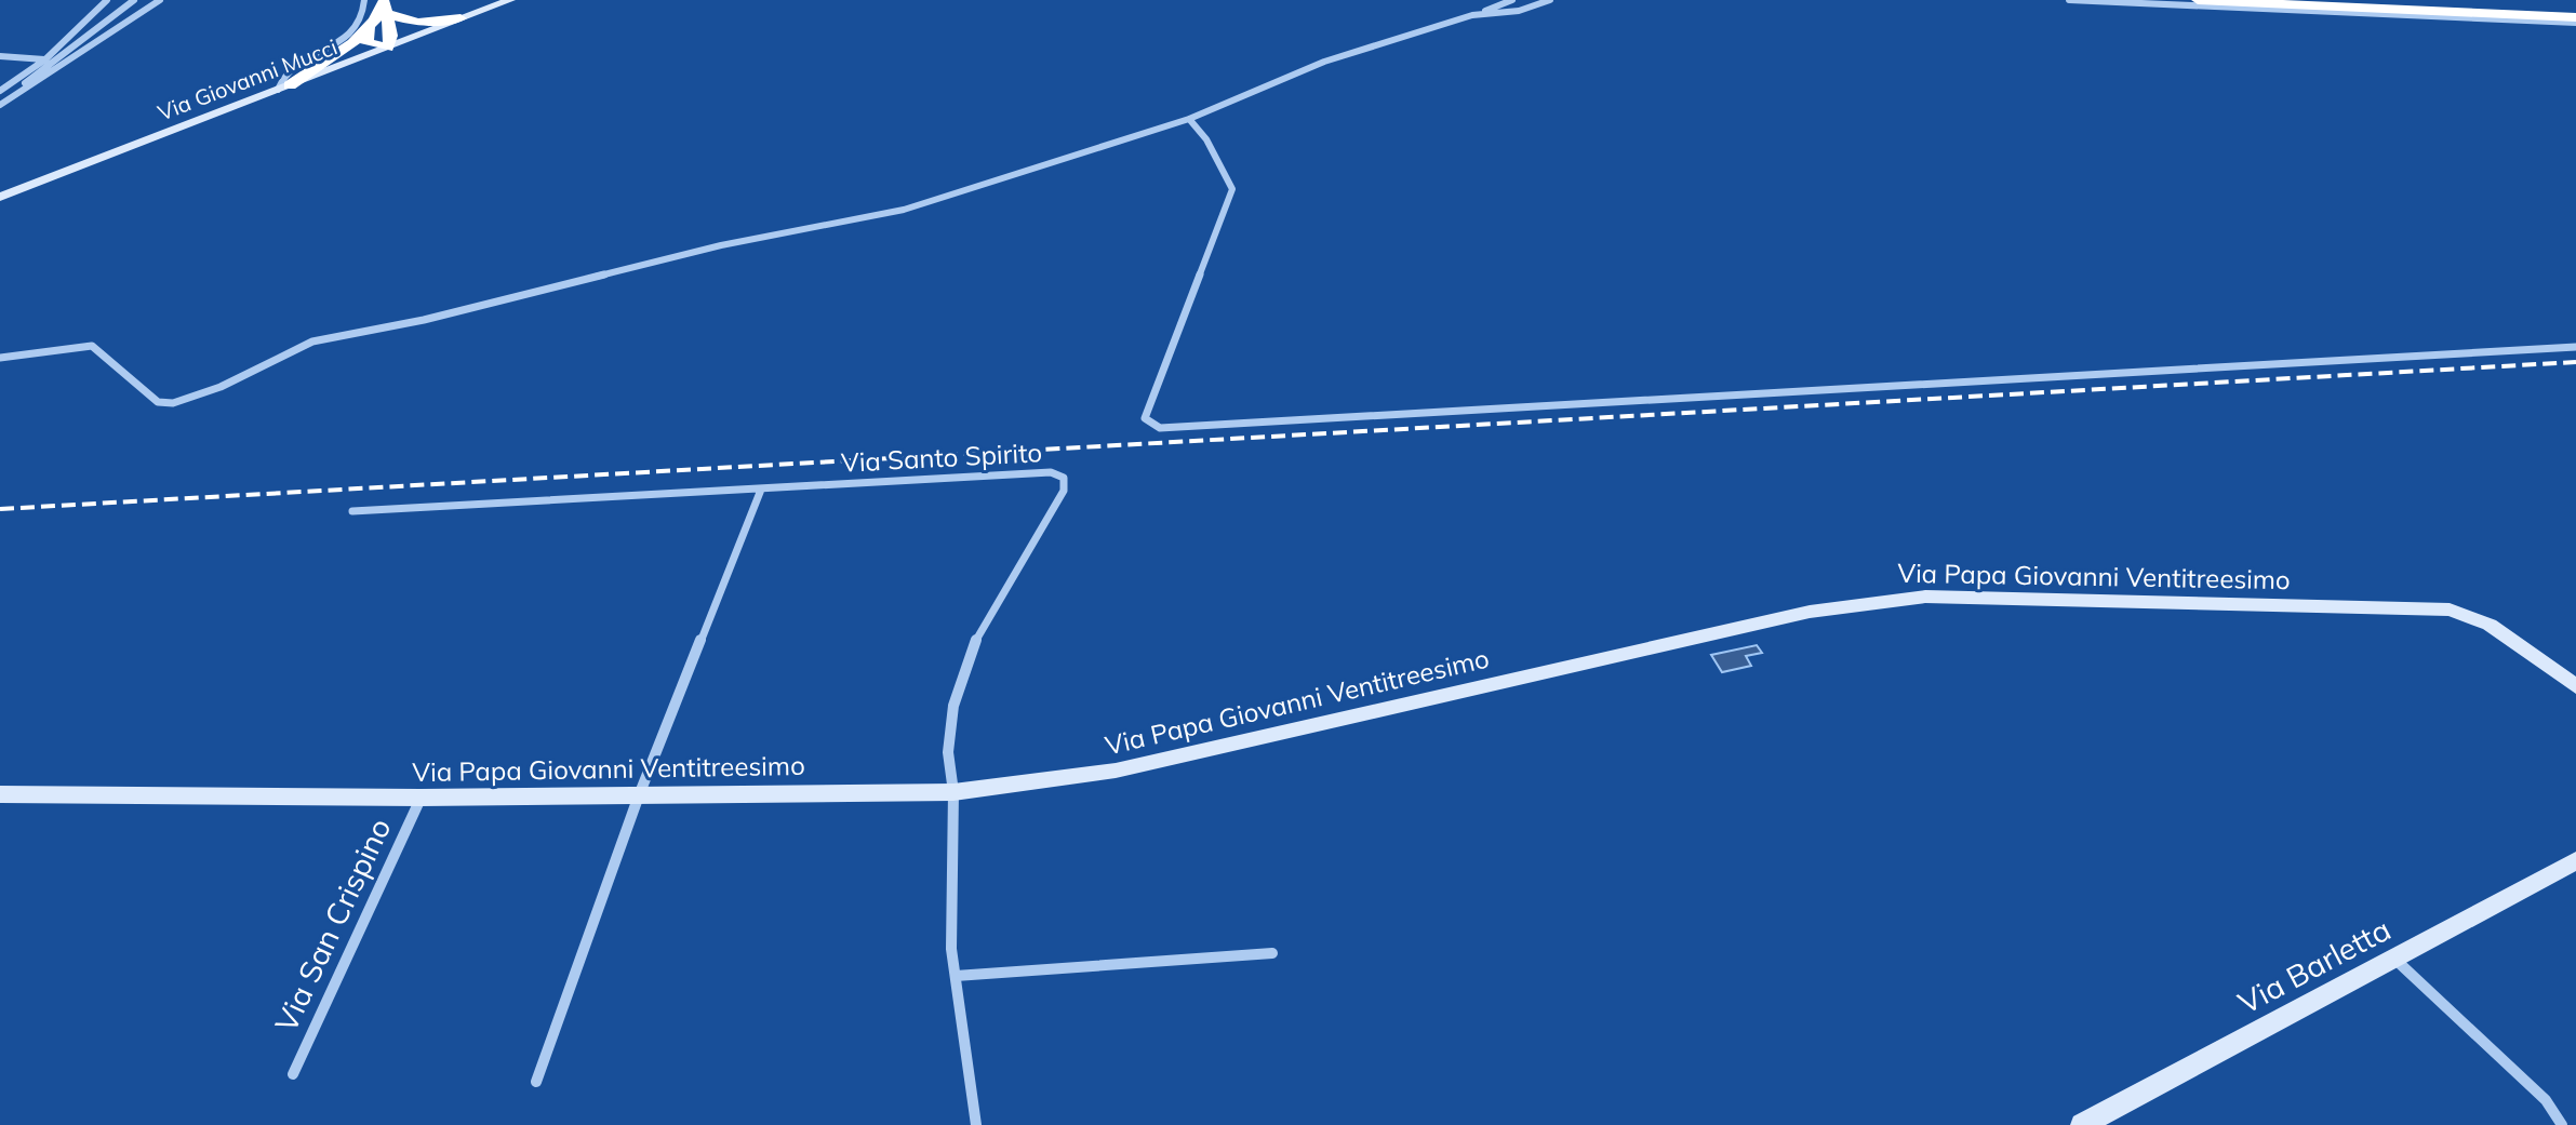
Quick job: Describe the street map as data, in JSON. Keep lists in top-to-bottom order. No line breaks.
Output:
{"streets":{"street":["Via Giovanni Mucci","Via Santo Spirito","Via Papa Giovanni Ventitreesimo","Via San Crispino","Via Barletta"]},"crossings":[["Via Santo Spirito","Via Papa Giovanni Ventitreesimo"],["Via Papa Giovanni Ventitreesimo","Via San Crispino"]]}
